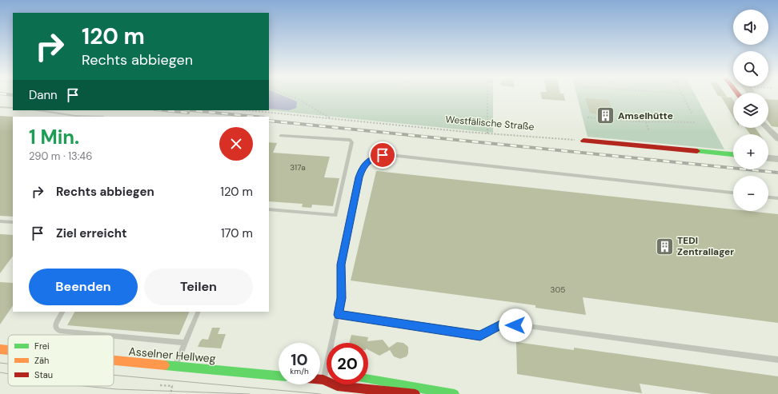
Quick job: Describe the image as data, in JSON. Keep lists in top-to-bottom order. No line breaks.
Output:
{"streets":{"main road":["Asselner Hellweg"],"path":["Westfälische Straße"]},"places":{"building":["Amselhütte","TEDI Zentrallager"]},"house_numbers":["317a","305"],"legend":["Frei","Zäh","Stau"],"page":{"map_buttons":["+","−"],"turn":["120 m","Rechts abbiegen"],"then":"Dann","heading":["1 Min.","290 m · 13:46"],"list":[{"name":"Rechts abbiegen","value":"120 m"},{"name":"Ziel erreicht","value":"170 m"}],"buttons":["Beenden","Teilen"],"speed":"10 km/h","limit":"20"}}
